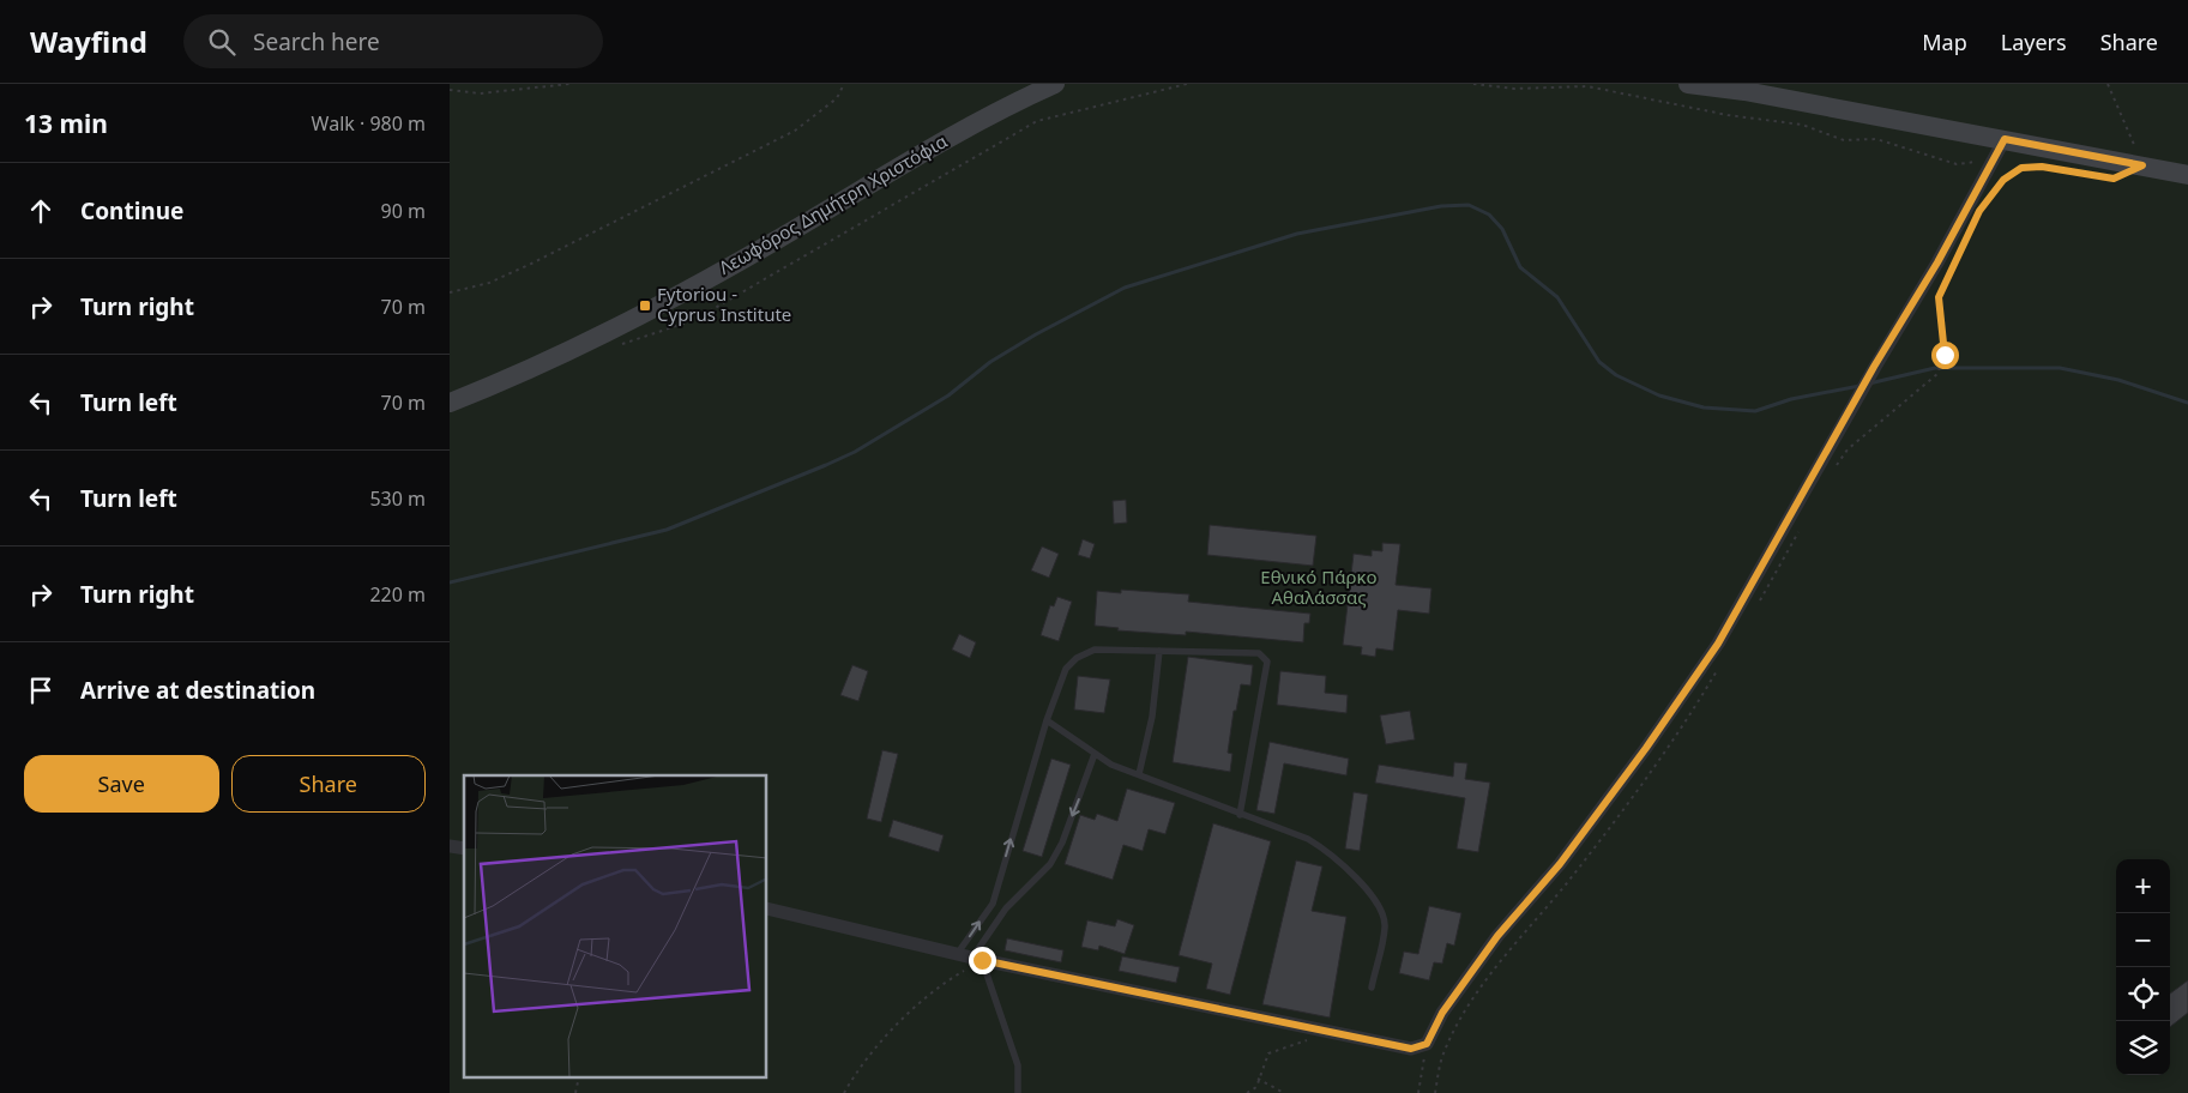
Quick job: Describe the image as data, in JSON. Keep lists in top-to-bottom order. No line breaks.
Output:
{"streets":{"main road":["Λεωφόρος Δημήτρη Χριστόφια"]},"parks":["Εθνικό Πάρκο Αθαλάσσας"],"places":{"transit":["Fytoriou - Cyprus Institute"]},"page":{"header":"Wayfind","search":"Search here","nav":["Map","Layers","Share"],"heading":["13 min","Walk · 980 m"],"list":[["Continue","90 m"],["Turn right","70 m"],["Turn left","70 m"],["Turn left","530 m"],["Turn right","220 m"],"Arrive at destination"],"buttons":["Save","Share"],"map_buttons":["+","−"]}}
